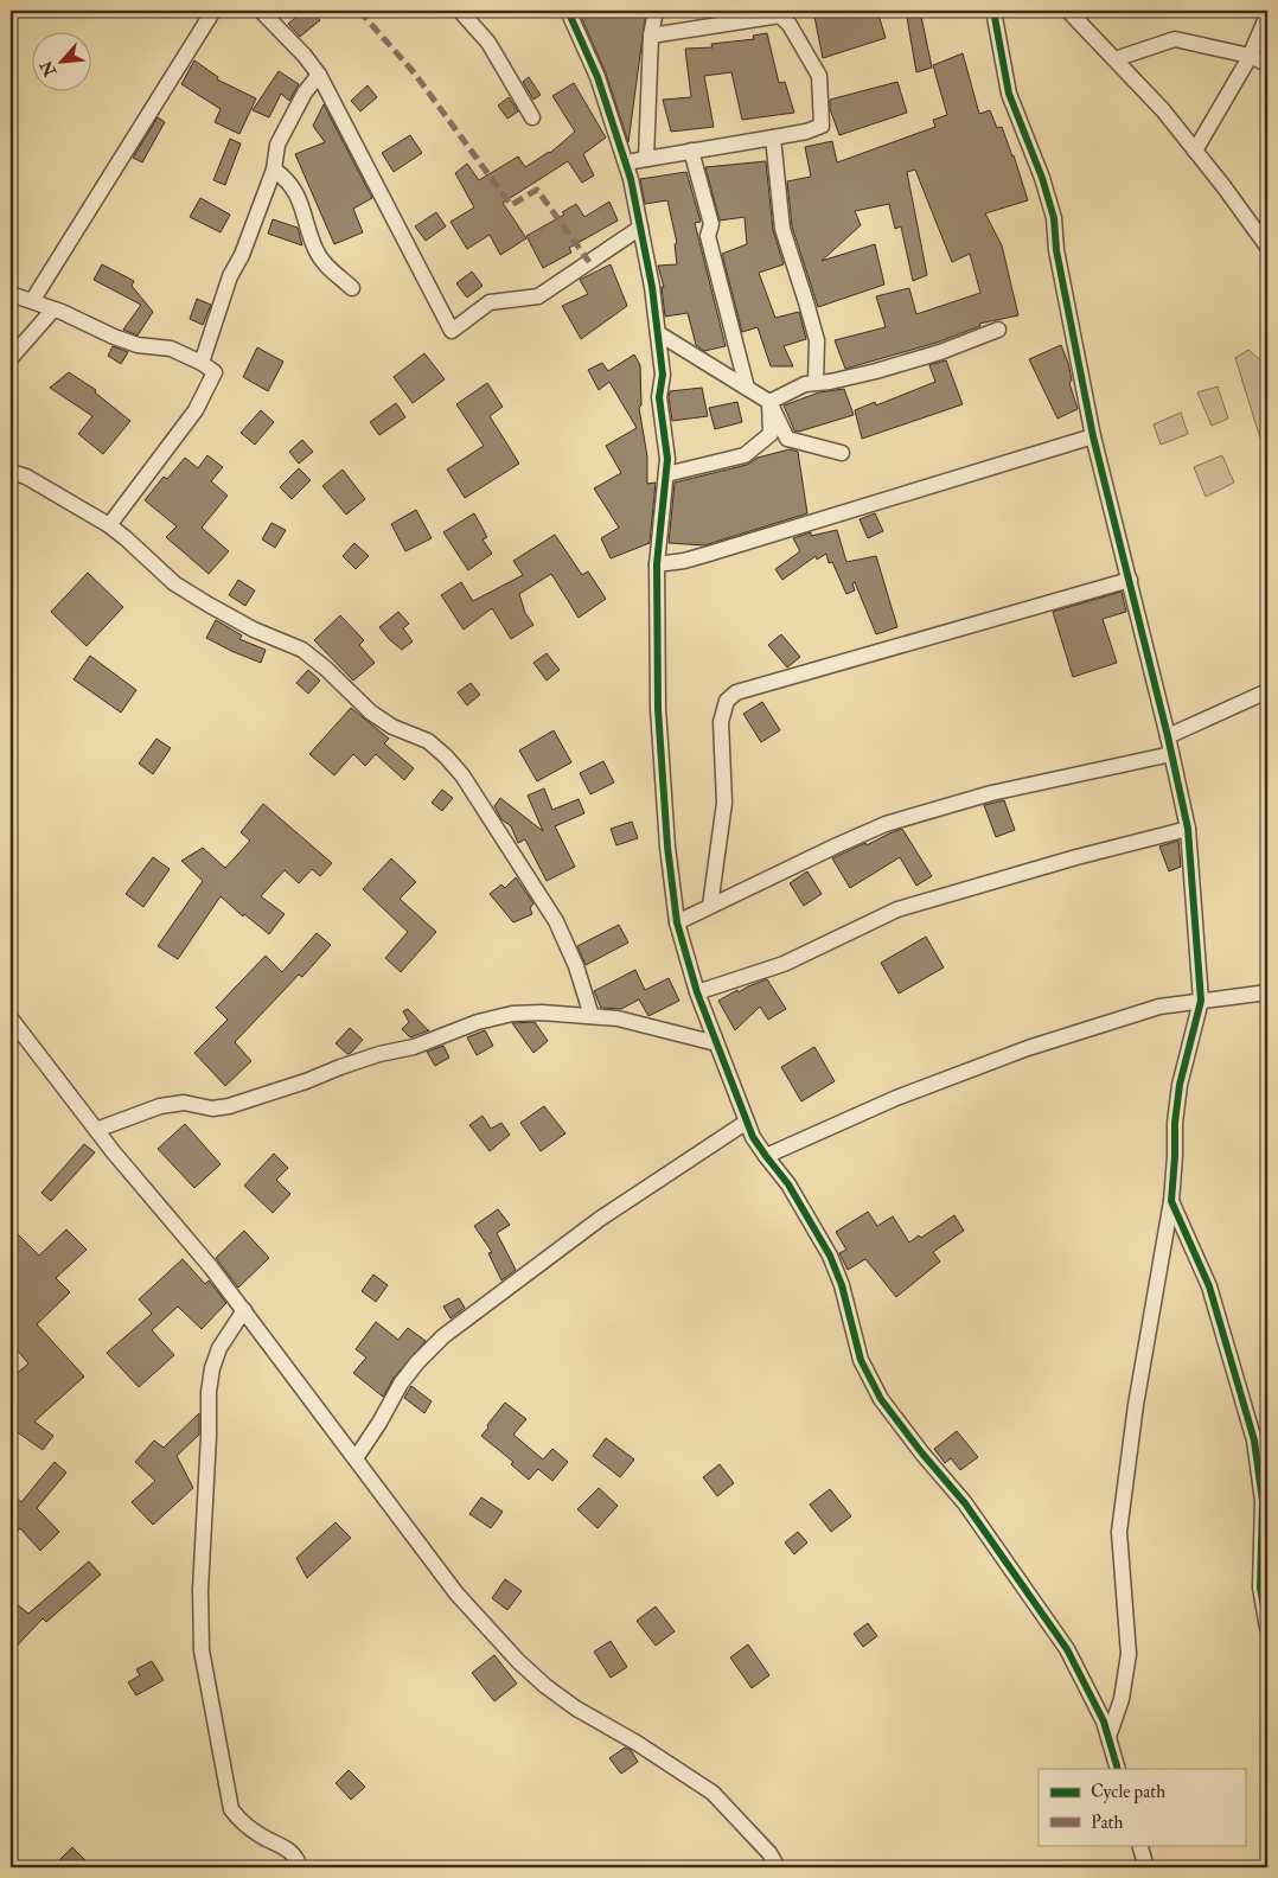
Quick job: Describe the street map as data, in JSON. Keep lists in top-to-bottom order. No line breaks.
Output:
{"legend":["Cycle path","Path"],"north":"bottom left"}
